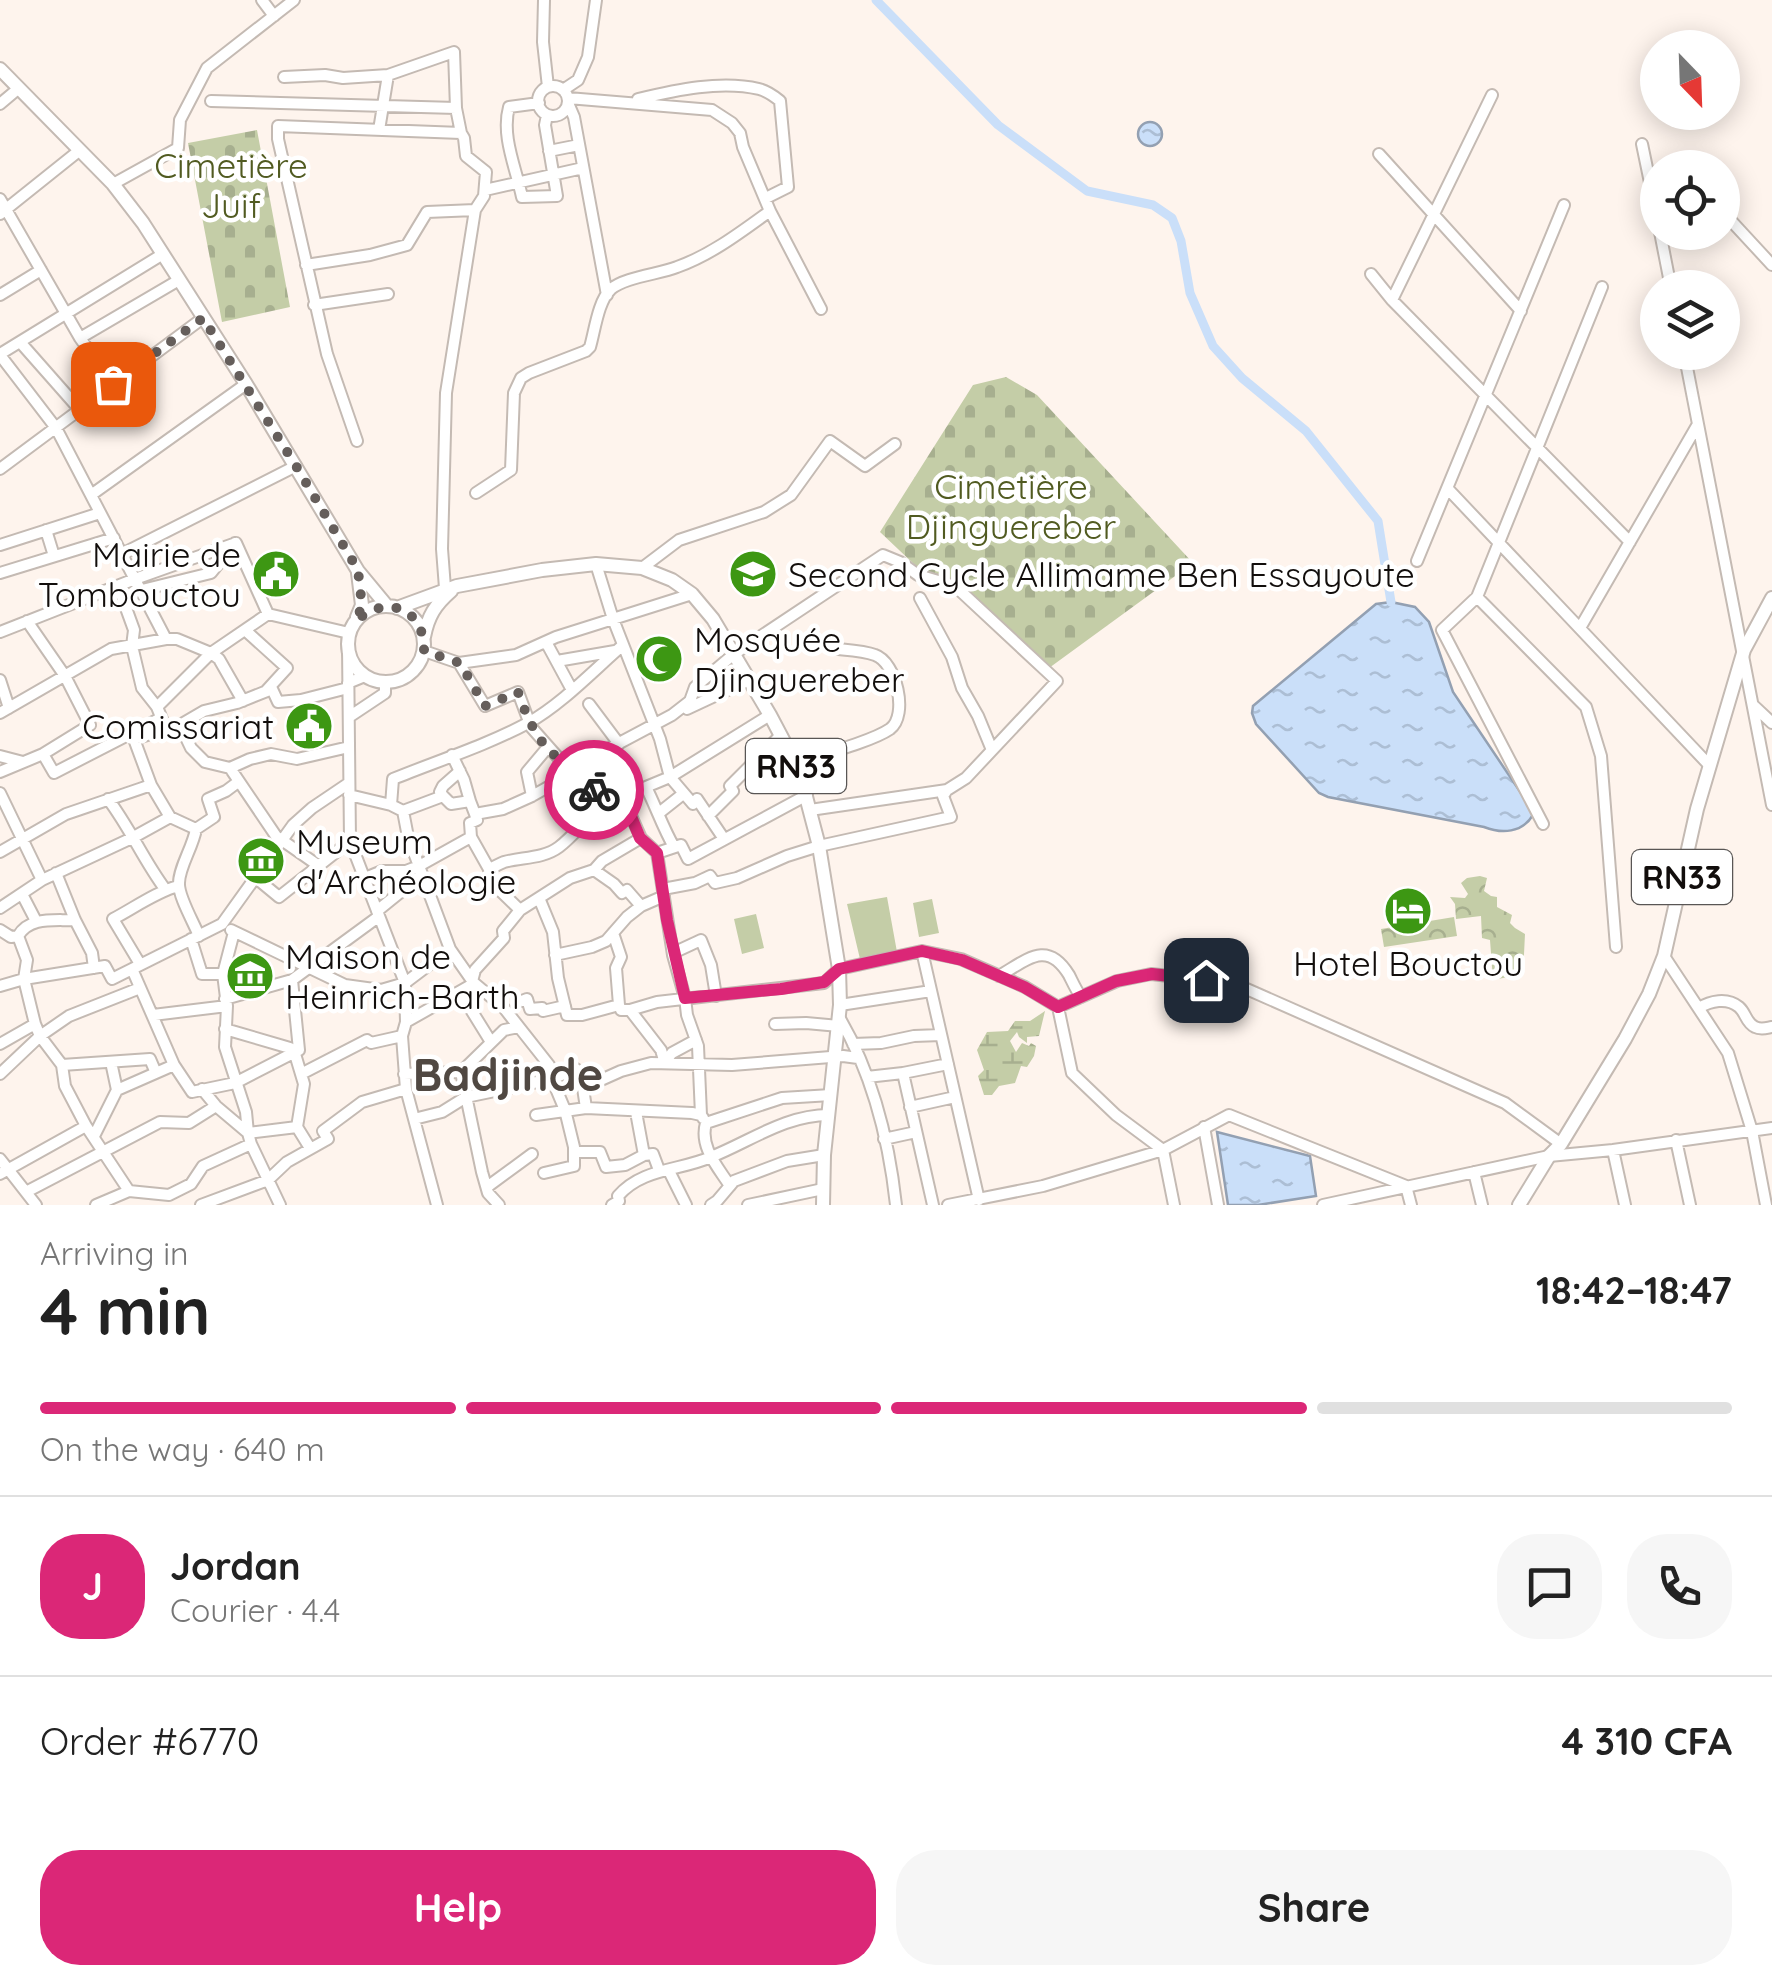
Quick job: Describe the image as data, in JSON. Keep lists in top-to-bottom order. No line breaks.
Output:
{"streets":{"main road":["RN33"]},"districts":["Badjinde"],"parks":["Cimetière Juif","Cimetière Djinguereber"],"places":{"public building":["Mairie de Tombouctou","Comissariat"],"school or university":["Second Cycle Allimame Ben Essayoute"],"mosque":["Mosquée Djinguereber"],"museum":["Museum d'Archéologie","Maison de Heinrich-Barth"],"hotel":["Hotel Bouctou"]},"north":"bottom right","page":{"heading":["4 min","Arriving in","18:42–18:47"],"panel":["Jordan","Courier · 4.4","Order #6770","4 310 CFA"],"bar":"On the way · 640 m","round":"J","buttons":["Help","Share"]}}
